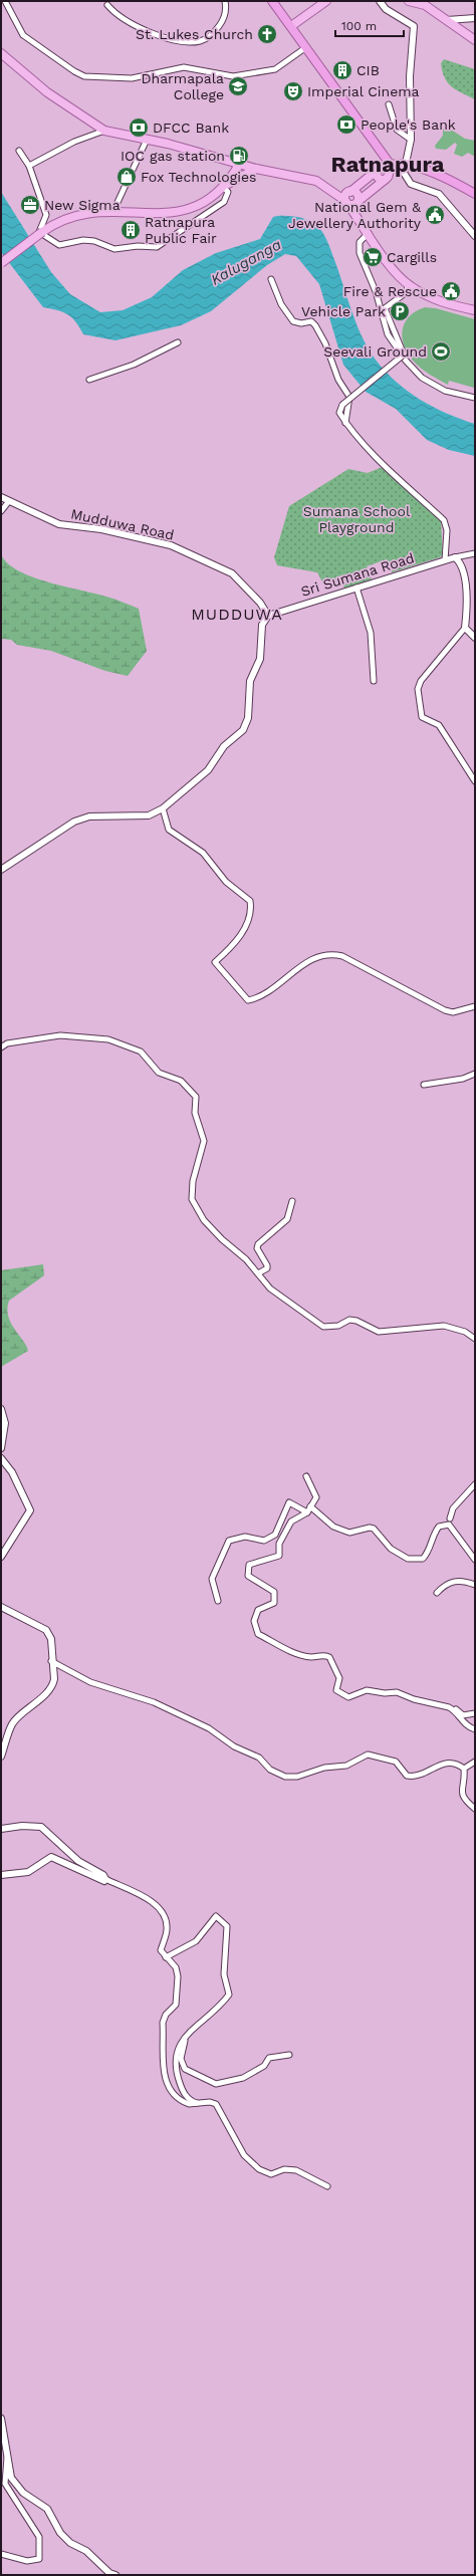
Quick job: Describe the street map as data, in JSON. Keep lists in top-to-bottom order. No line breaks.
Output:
{"streets":{"street":["Mudduwa Road","Sri Sumana Road"]},"crossings":[["Mudduwa Road","Sri Sumana Road"]],"districts":["Ratnapura","MUDDUWA"],"water":["Kaluganga"],"parks":["Sumana School Playground"],"places":{"church":["St. Lukes Church"],"building":["CIB","Ratnapura Public Fair"],"school or university":["Dharmapala College"],"theatre":["Imperial Cinema"],"bank":["People's Bank","DFCC Bank"],"fuel station":["IOC gas station"],"shop":["Fox Technologies"],"office":["New Sigma"],"public building":["National Gem & Jewellery Authority","Fire & Rescue"],"supermarket":["Cargills"],"parking":["Vehicle Park"],"sports":["Seevali Ground"]},"scale_bar":"100 m"}
